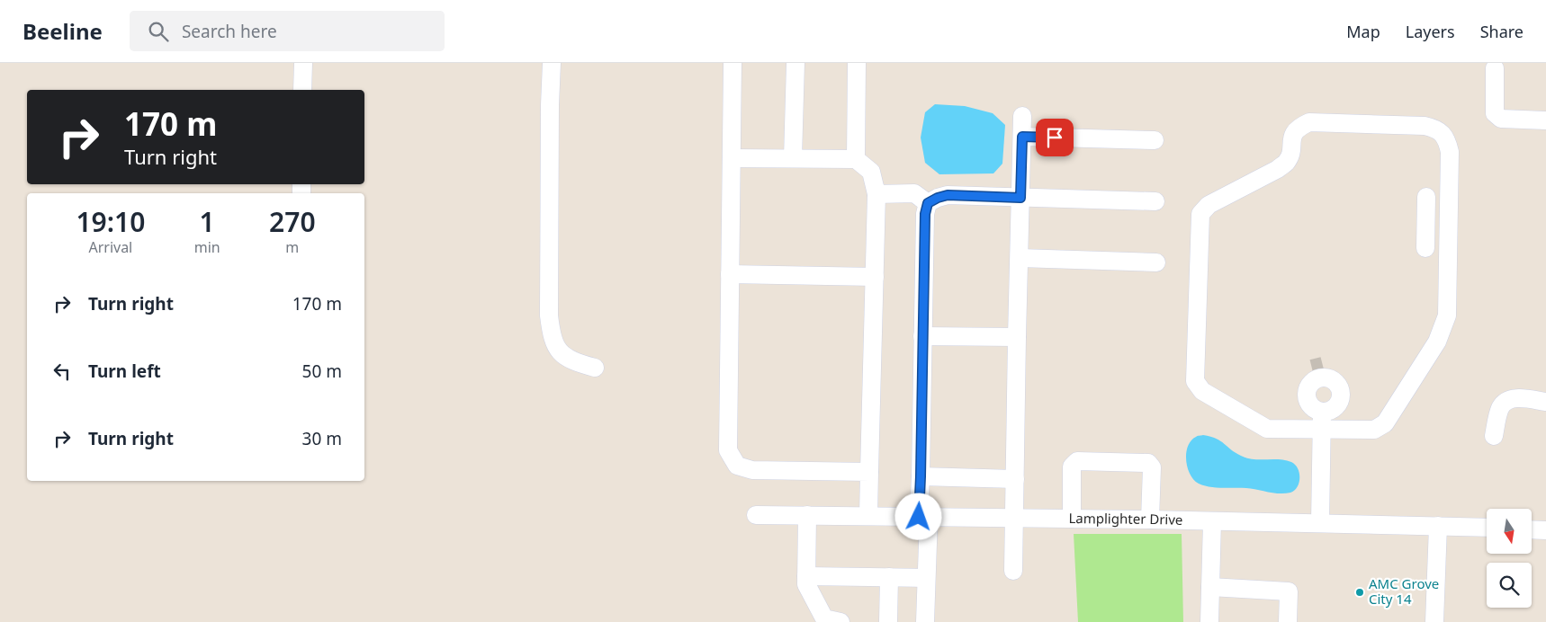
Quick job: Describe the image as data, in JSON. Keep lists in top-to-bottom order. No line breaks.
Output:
{"streets":{"street":["Lamplighter Drive"]},"places":["AMC Grove City 14"],"north":"bottom","page":{"header":"Beeline","search":"Search here","nav":["Map","Layers","Share"],"turn":["170 m","Turn right"],"eta":["19:10","Arrival","1","min","270","m"],"list":[{"name":"Turn right","value":"170 m"},{"name":"Turn left","value":"50 m"},{"name":"Turn right","value":"30 m"}]}}
